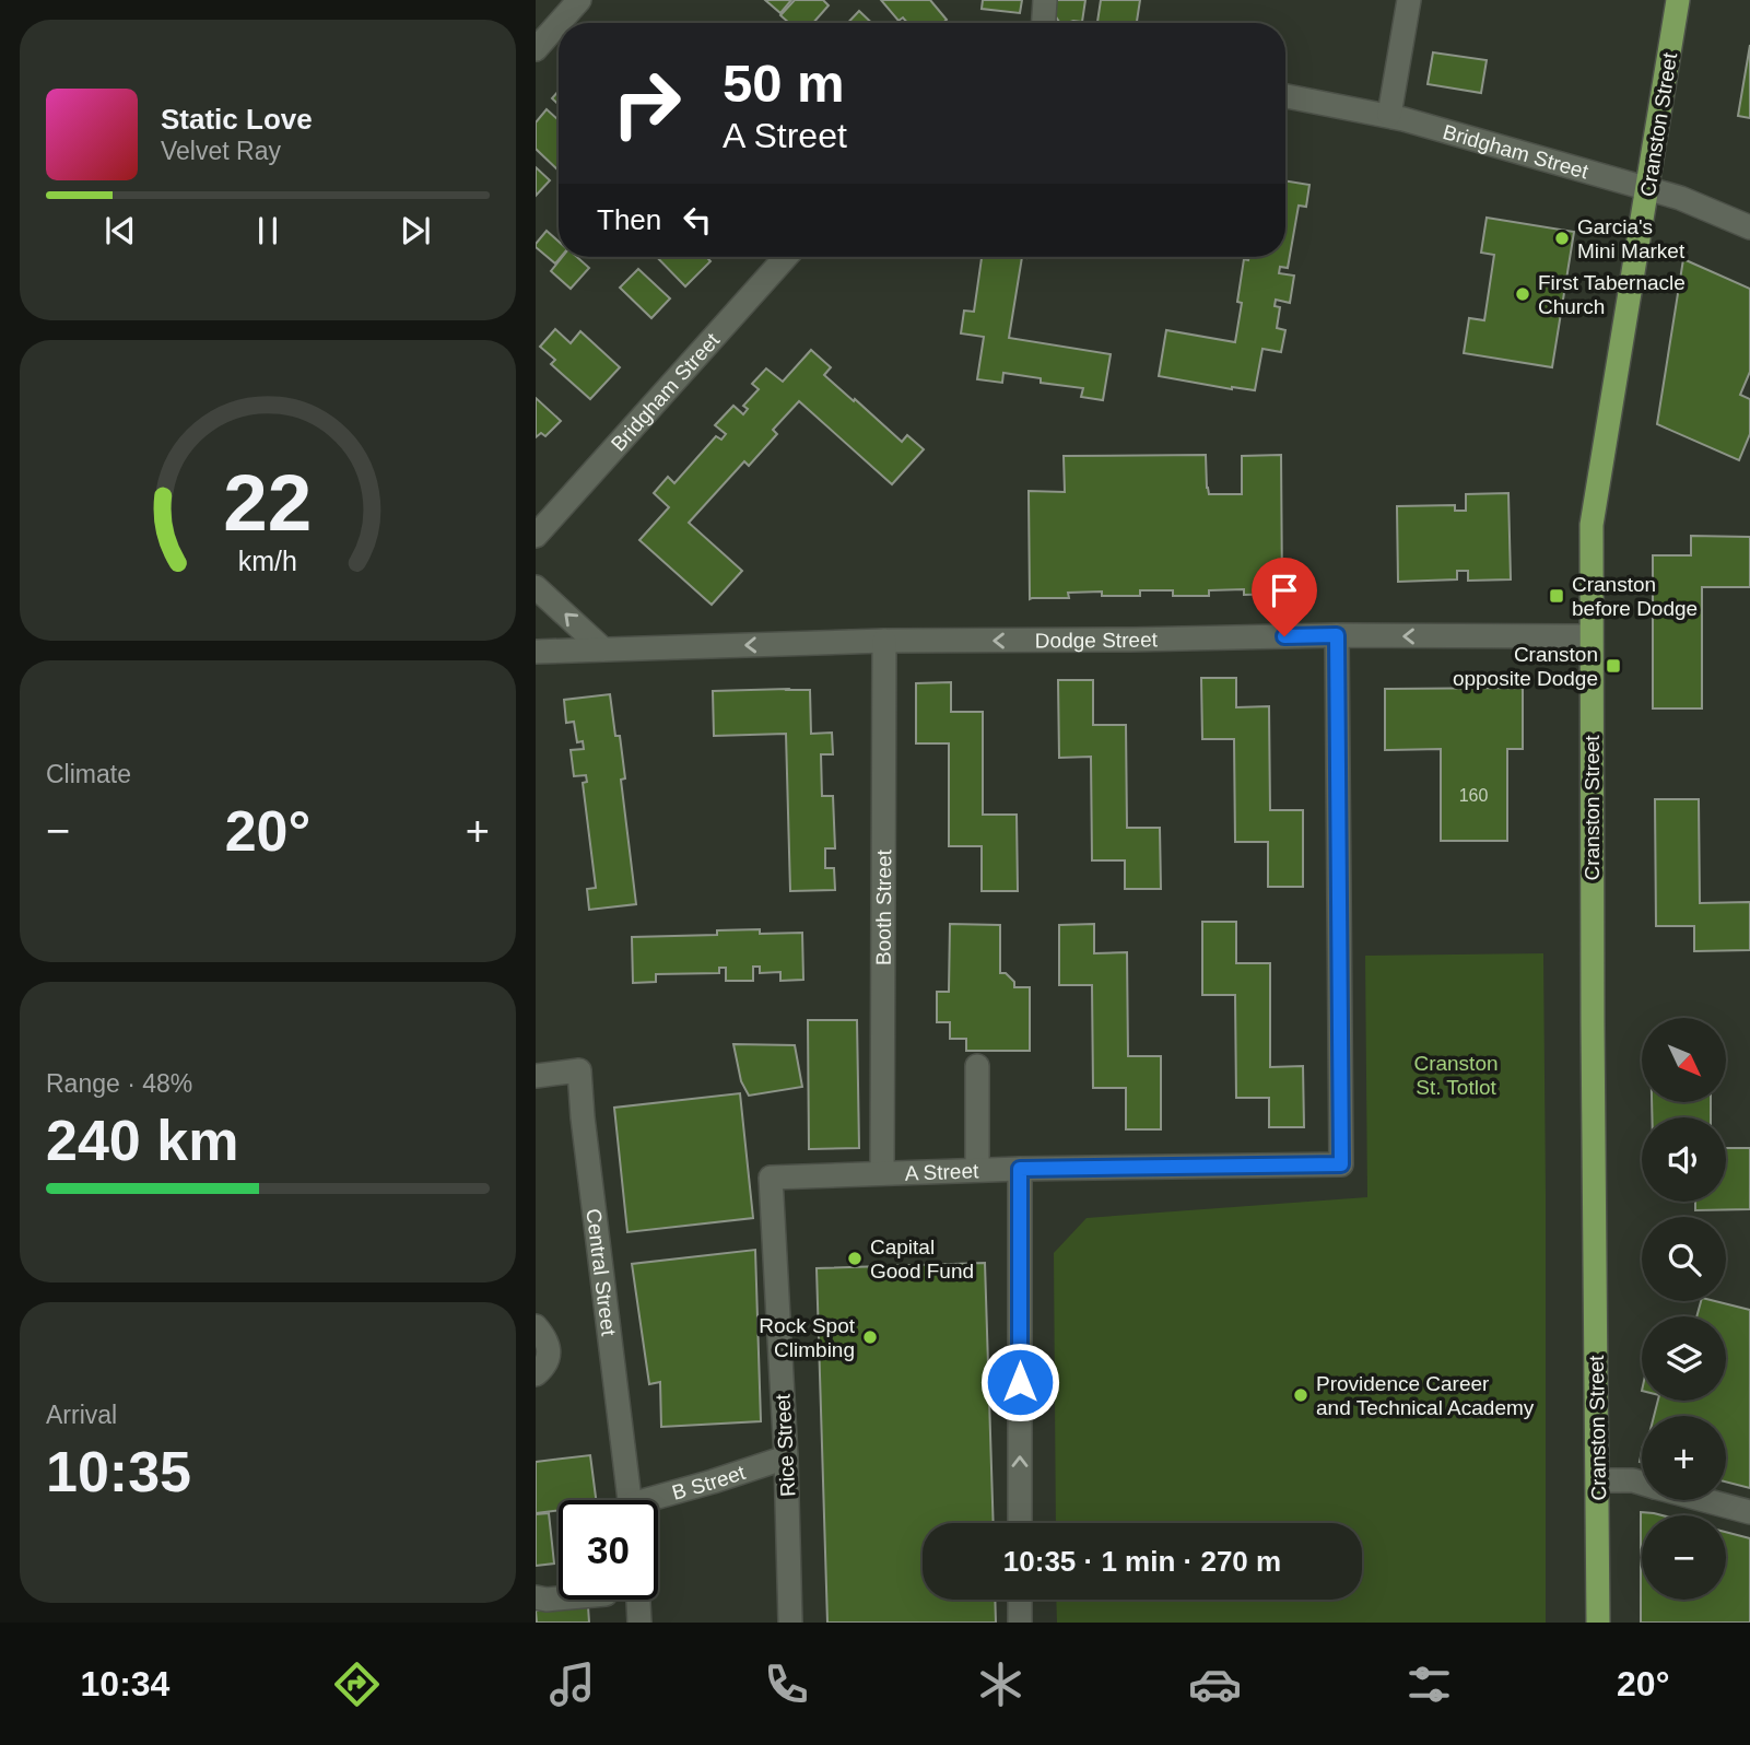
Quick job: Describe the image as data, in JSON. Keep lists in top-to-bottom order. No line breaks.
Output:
{"streets":{"main road":["Cranston Street"],"street":["Bridgham Street","Dodge Street","Booth Street","A Street","Central Street","Rice Street","B Street"]},"crossings":[["Cranston Street","Bridgham Street"],["Cranston Street","Dodge Street"],["Dodge Street","Booth Street"],["Dodge Street","A Street"],["Booth Street","A Street"],["A Street","Rice Street"],["Rice Street","B Street"]],"one_way":["Dodge Street"],"parks":["Cranston St. Totlot"],"places":{"other":["Garcia's Mini Market","First Tabernacle Church","Capital Good Fund","Rock Spot Climbing","Providence Career and Technical Academy"],"transit":["Cranston before Dodge","Cranston opposite Dodge"]},"house_numbers":["160"],"north":"bottom right","page":{"turn":["50 m","A Street"],"song":["Static Love","Velvet Ray"],"then":"Then","tile":["Climate",["Range · 48%","240 km"],["Arrival","10:35"]],"heat":["−","20°","+"],"map_buttons":["+","−"],"limit":"30","trip":"10:35 · 1 min · 270 m","tabs":["10:34","20°"],"gauge":["22","km/h"]}}
